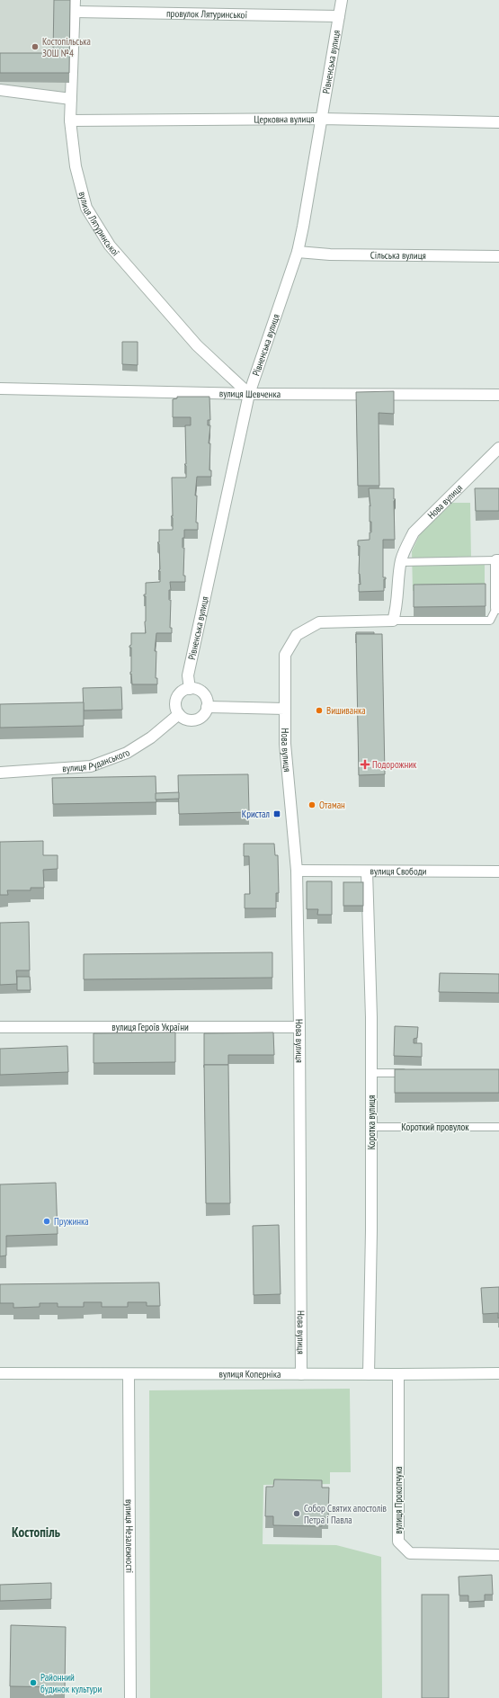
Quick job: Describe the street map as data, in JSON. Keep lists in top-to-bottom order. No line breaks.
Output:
{"streets":{"street":["провулок Лятуринської","Рівненська вулиця","Церковна вулиця","вулиця Лятуринської","Сільська вулиця","вулиця Шевченка","Нова вулиця","вулиця Руданського","вулиця Свободи","вулиця Героїв України","Коротка вулиця","вулиця Коперніка","вулиця Прокопчука","вулиця Незалежності"],"lane":["Короткий провулок"]},"crossings":[["провулок Лятуринської","Рівненська вулиця"],["провулок Лятуринської","вулиця Лятуринської"],["Рівненська вулиця","Церковна вулиця"],["Рівненська вулиця","вулиця Лятуринської"],["Рівненська вулиця","Сільська вулиця"],["Рівненська вулиця","вулиця Шевченка"],["Рівненська вулиця","вулиця Руданського"],["Церковна вулиця","вулиця Лятуринської"],["вулиця Лятуринської","вулиця Шевченка"],["Нова вулиця","вулиця Свободи"],["Нова вулиця","вулиця Героїв України"],["Нова вулиця","вулиця Коперніка"],["вулиця Свободи","Коротка вулиця"],["Коротка вулиця","Короткий провулок"],["Коротка вулиця","вулиця Коперніка"],["вулиця Коперніка","вулиця Прокопчука"],["вулиця Коперніка","вулиця Незалежності"]],"districts":["Костопіль"],"places":{"other":["Костопільська ЗОШ №4","Вишиванка","Отаман","Пружинка","Собор Святих апостолів Петра і Павла","Районний будинок культури"],"health":["Подорожник"],"transit":["Кристал"]}}
